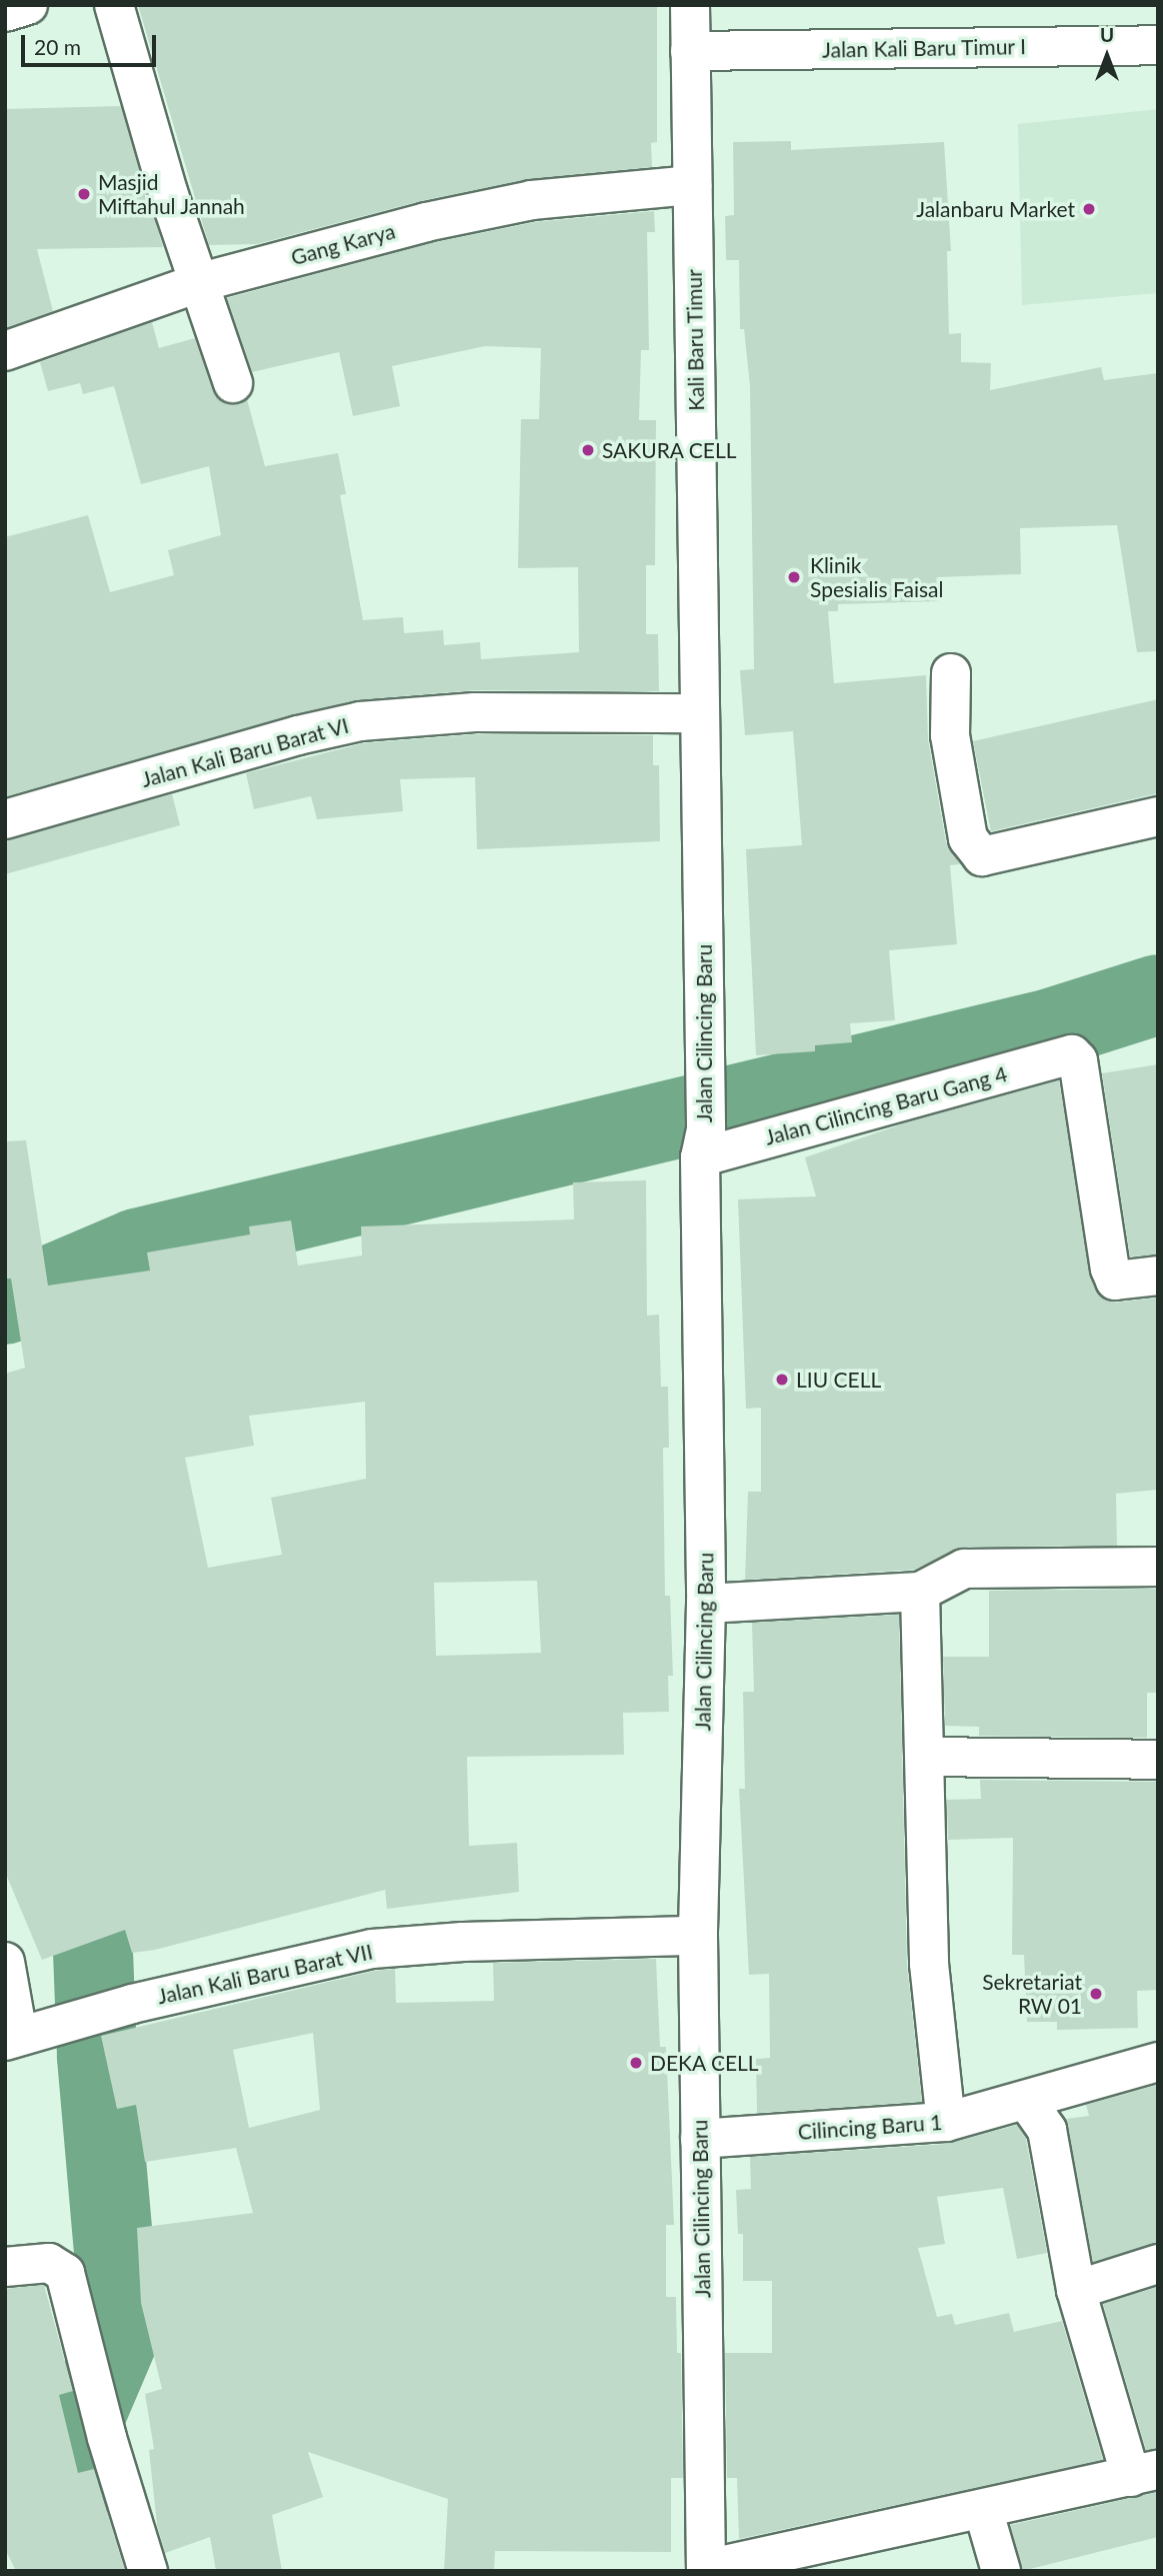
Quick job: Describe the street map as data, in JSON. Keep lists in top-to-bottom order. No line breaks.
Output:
{"streets":{"street":["Jalan Kali Baru Timur I","Gang Karya","Kali Baru Timur","Jalan Kali Baru Barat VI","Jalan Cilincing Baru","Jalan Cilincing Baru Gang 4","Jalan Kali Baru Barat VII","Cilincing Baru 1"]},"crossings":[["Jalan Kali Baru Timur I","Kali Baru Timur"],["Gang Karya","Kali Baru Timur"],["Kali Baru Timur","Jalan Kali Baru Barat VI"],["Kali Baru Timur","Jalan Cilincing Baru"],["Jalan Kali Baru Barat VI","Jalan Cilincing Baru"],["Jalan Cilincing Baru","Jalan Cilincing Baru Gang 4"],["Jalan Cilincing Baru","Jalan Kali Baru Barat VII"],["Jalan Cilincing Baru","Cilincing Baru 1"]],"places":["Masjid Miftahul Jannah","Jalanbaru Market","SAKURA CELL","Klinik Spesialis Faisal","LIU CELL","Sekretariat RW 01","DEKA CELL"],"scale_bar":"20 m","north":"top"}
